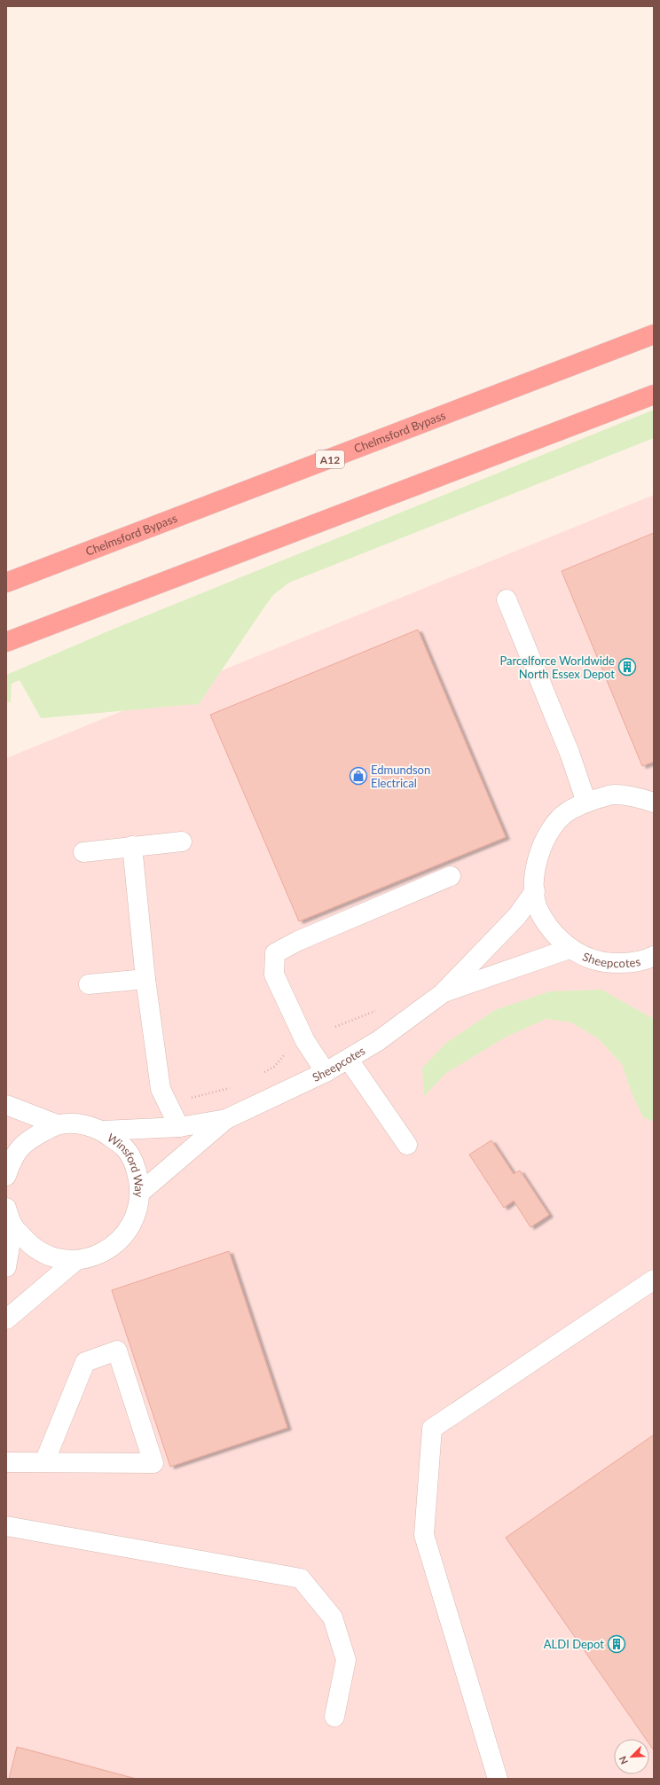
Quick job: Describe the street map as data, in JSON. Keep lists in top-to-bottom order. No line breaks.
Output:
{"streets":{"highway":["Chelmsford Bypass","A12"],"street":["Sheepcotes","Winsford Way"]},"crossings":[["Sheepcotes","Winsford Way"]],"places":{"building":["Parcelforce Worldwide North Essex Depot","ALDI Depot"],"shop":["Edmundson Electrical"]},"north":"bottom left"}
